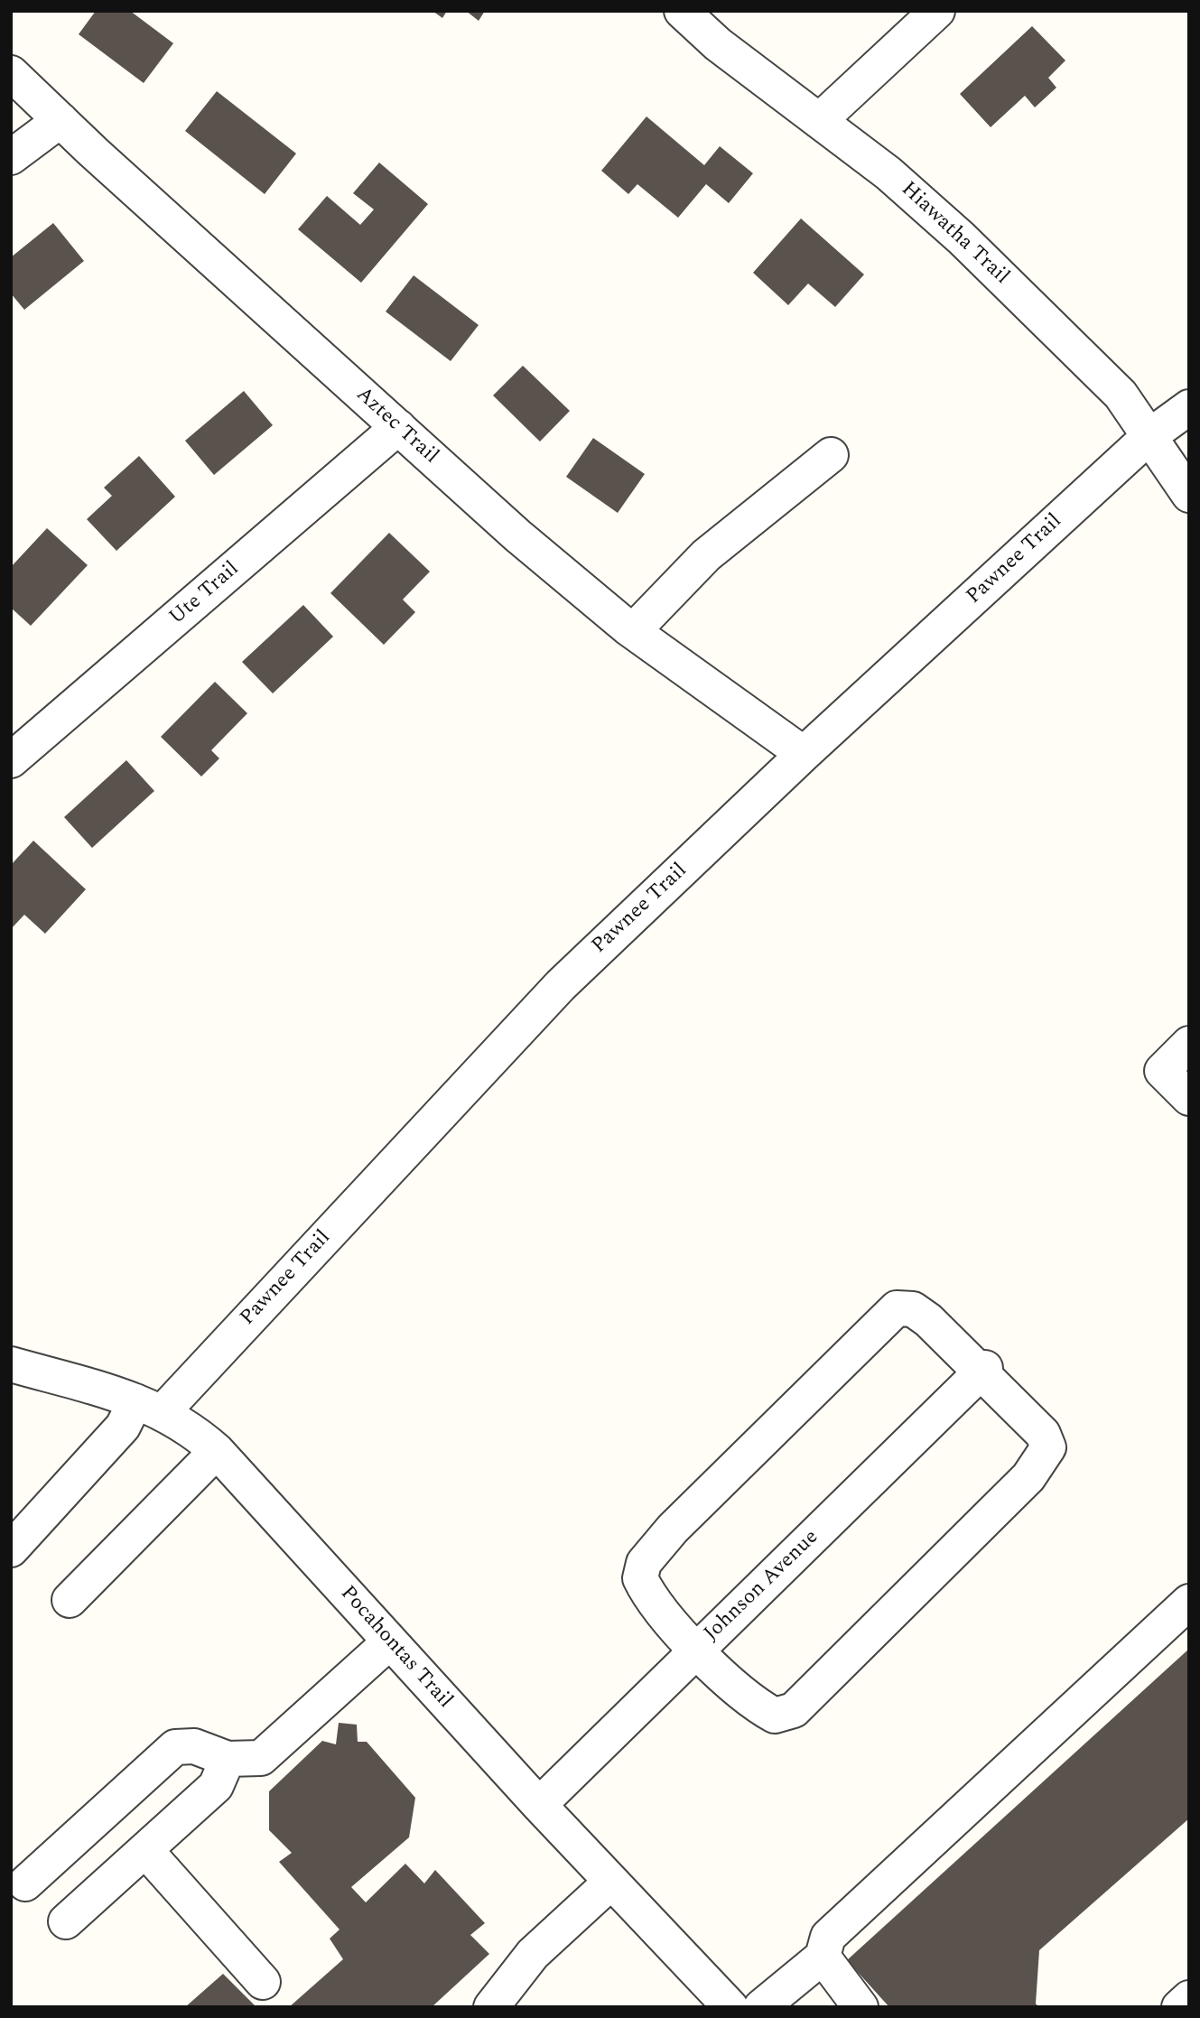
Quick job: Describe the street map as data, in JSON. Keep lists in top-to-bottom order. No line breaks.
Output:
{"streets":{"street":["Hiawatha Trail","Aztec Trail","Pawnee Trail","Ute Trail","Johnson Avenue","Pocahontas Trail"]},"crossings":[["Hiawatha Trail","Pawnee Trail"],["Aztec Trail","Pawnee Trail"],["Aztec Trail","Ute Trail"],["Pawnee Trail","Pocahontas Trail"],["Johnson Avenue","Pocahontas Trail"]]}
